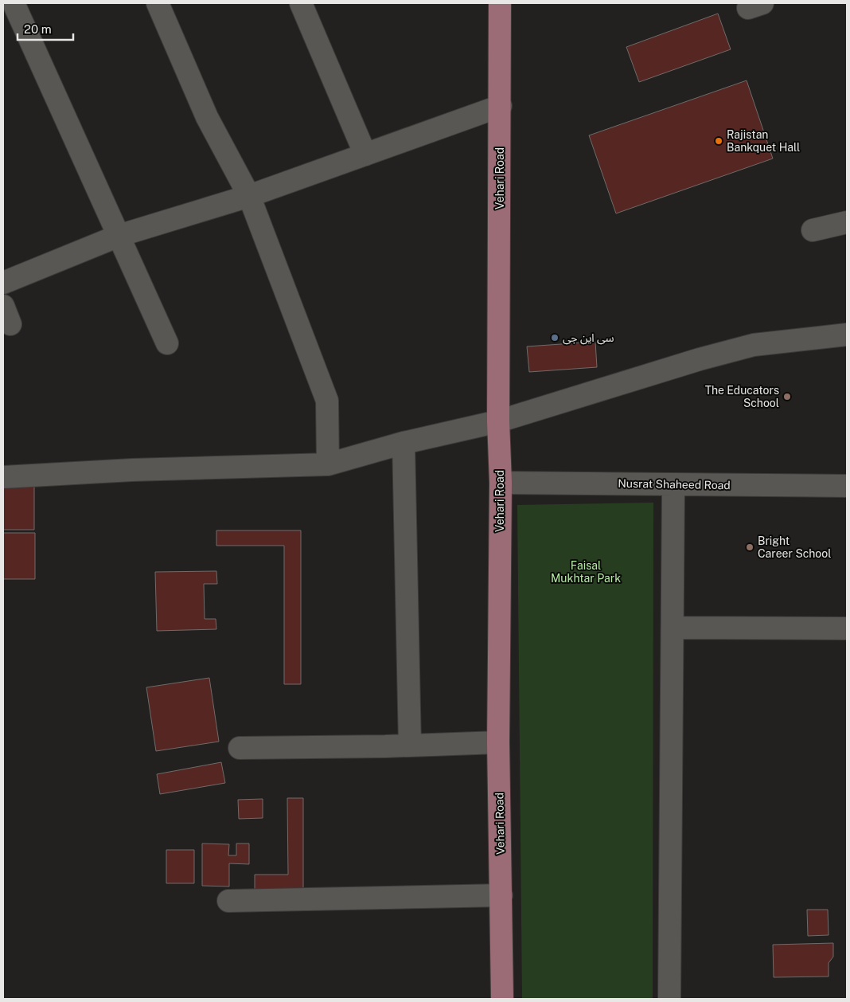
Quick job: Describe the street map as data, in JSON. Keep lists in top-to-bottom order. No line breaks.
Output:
{"streets":{"main road":["Vehari Road"],"street":["Nusrat Shaheed Road"]},"crossings":[["Vehari Road","Nusrat Shaheed Road"]],"parks":["Faisal Mukhtar Park"],"places":["Rajistan Bankquet Hall","سی این جی","The Educators School","Bright Career School"],"scale_bar":"20 m"}
